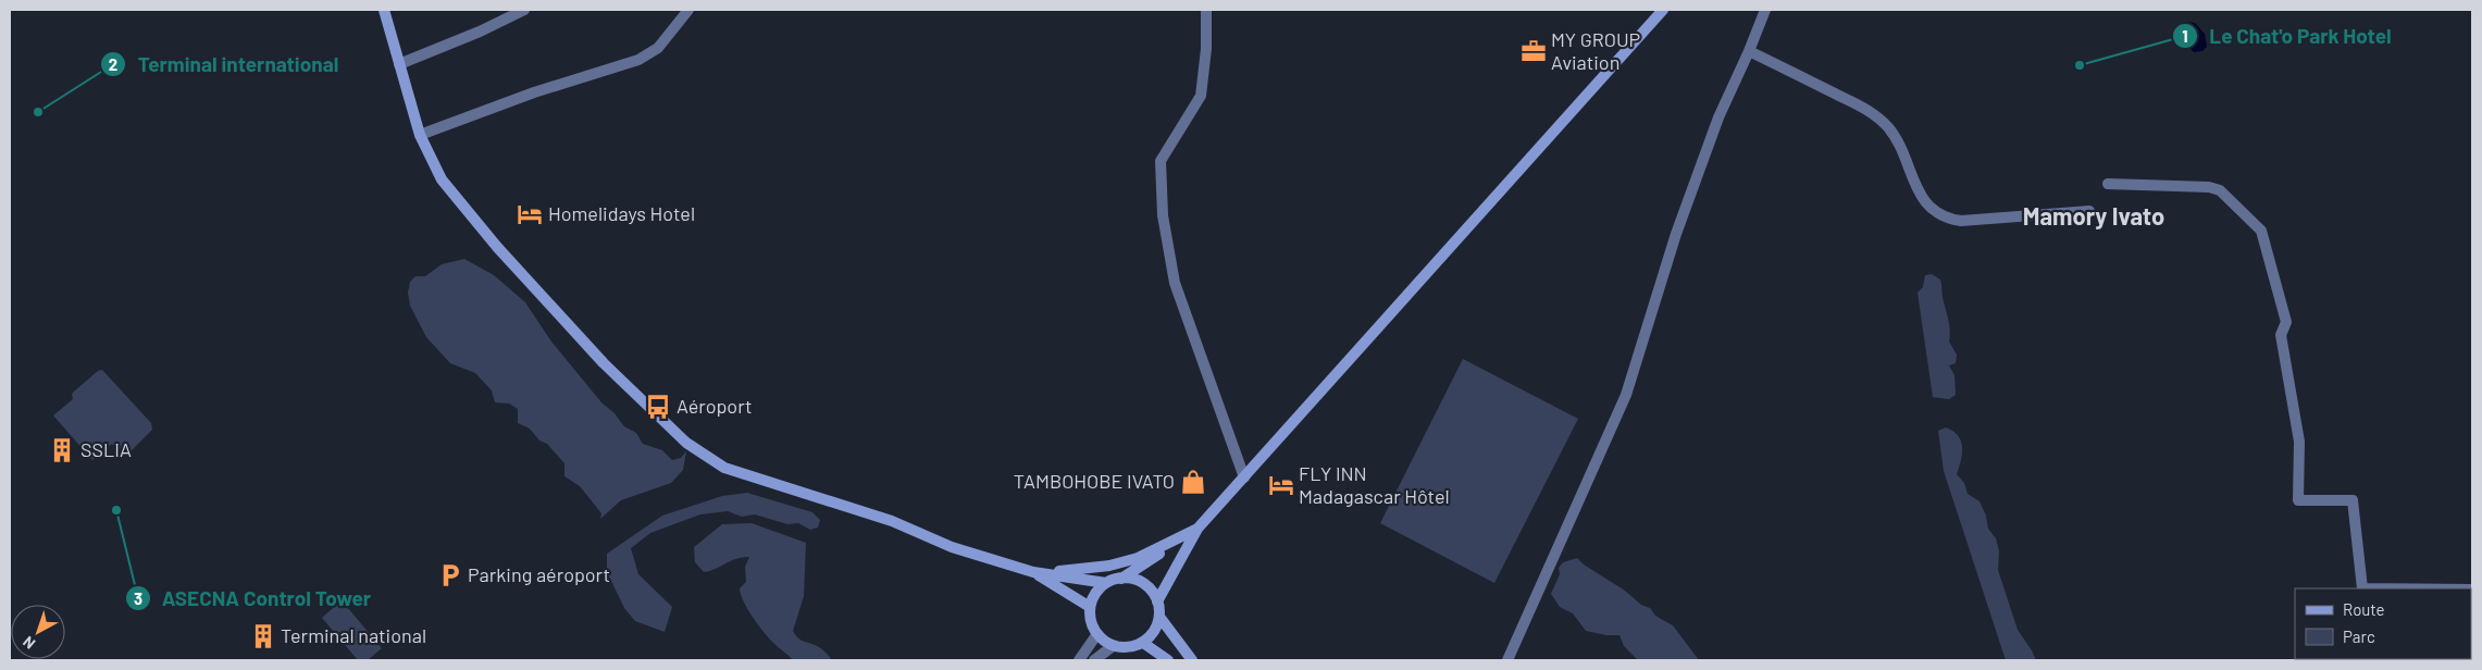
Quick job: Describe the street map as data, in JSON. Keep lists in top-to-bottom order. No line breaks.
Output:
{"districts":["Mamory Ivato"],"places":{"office":["MY GROUP Aviation"],"other":["Le Chat'o Park Hotel","Terminal international","ASECNA Control Tower"],"hotel":["Homelidays Hotel","FLY INN Madagascar Hôtel"],"bus stop":["Aéroport"],"building":["SSLIA","Terminal national"],"shop":["TAMBOHOBE IVATO"],"parking":["Parking aéroport"]},"legend":["Route","Parc"],"north":"bottom left"}
